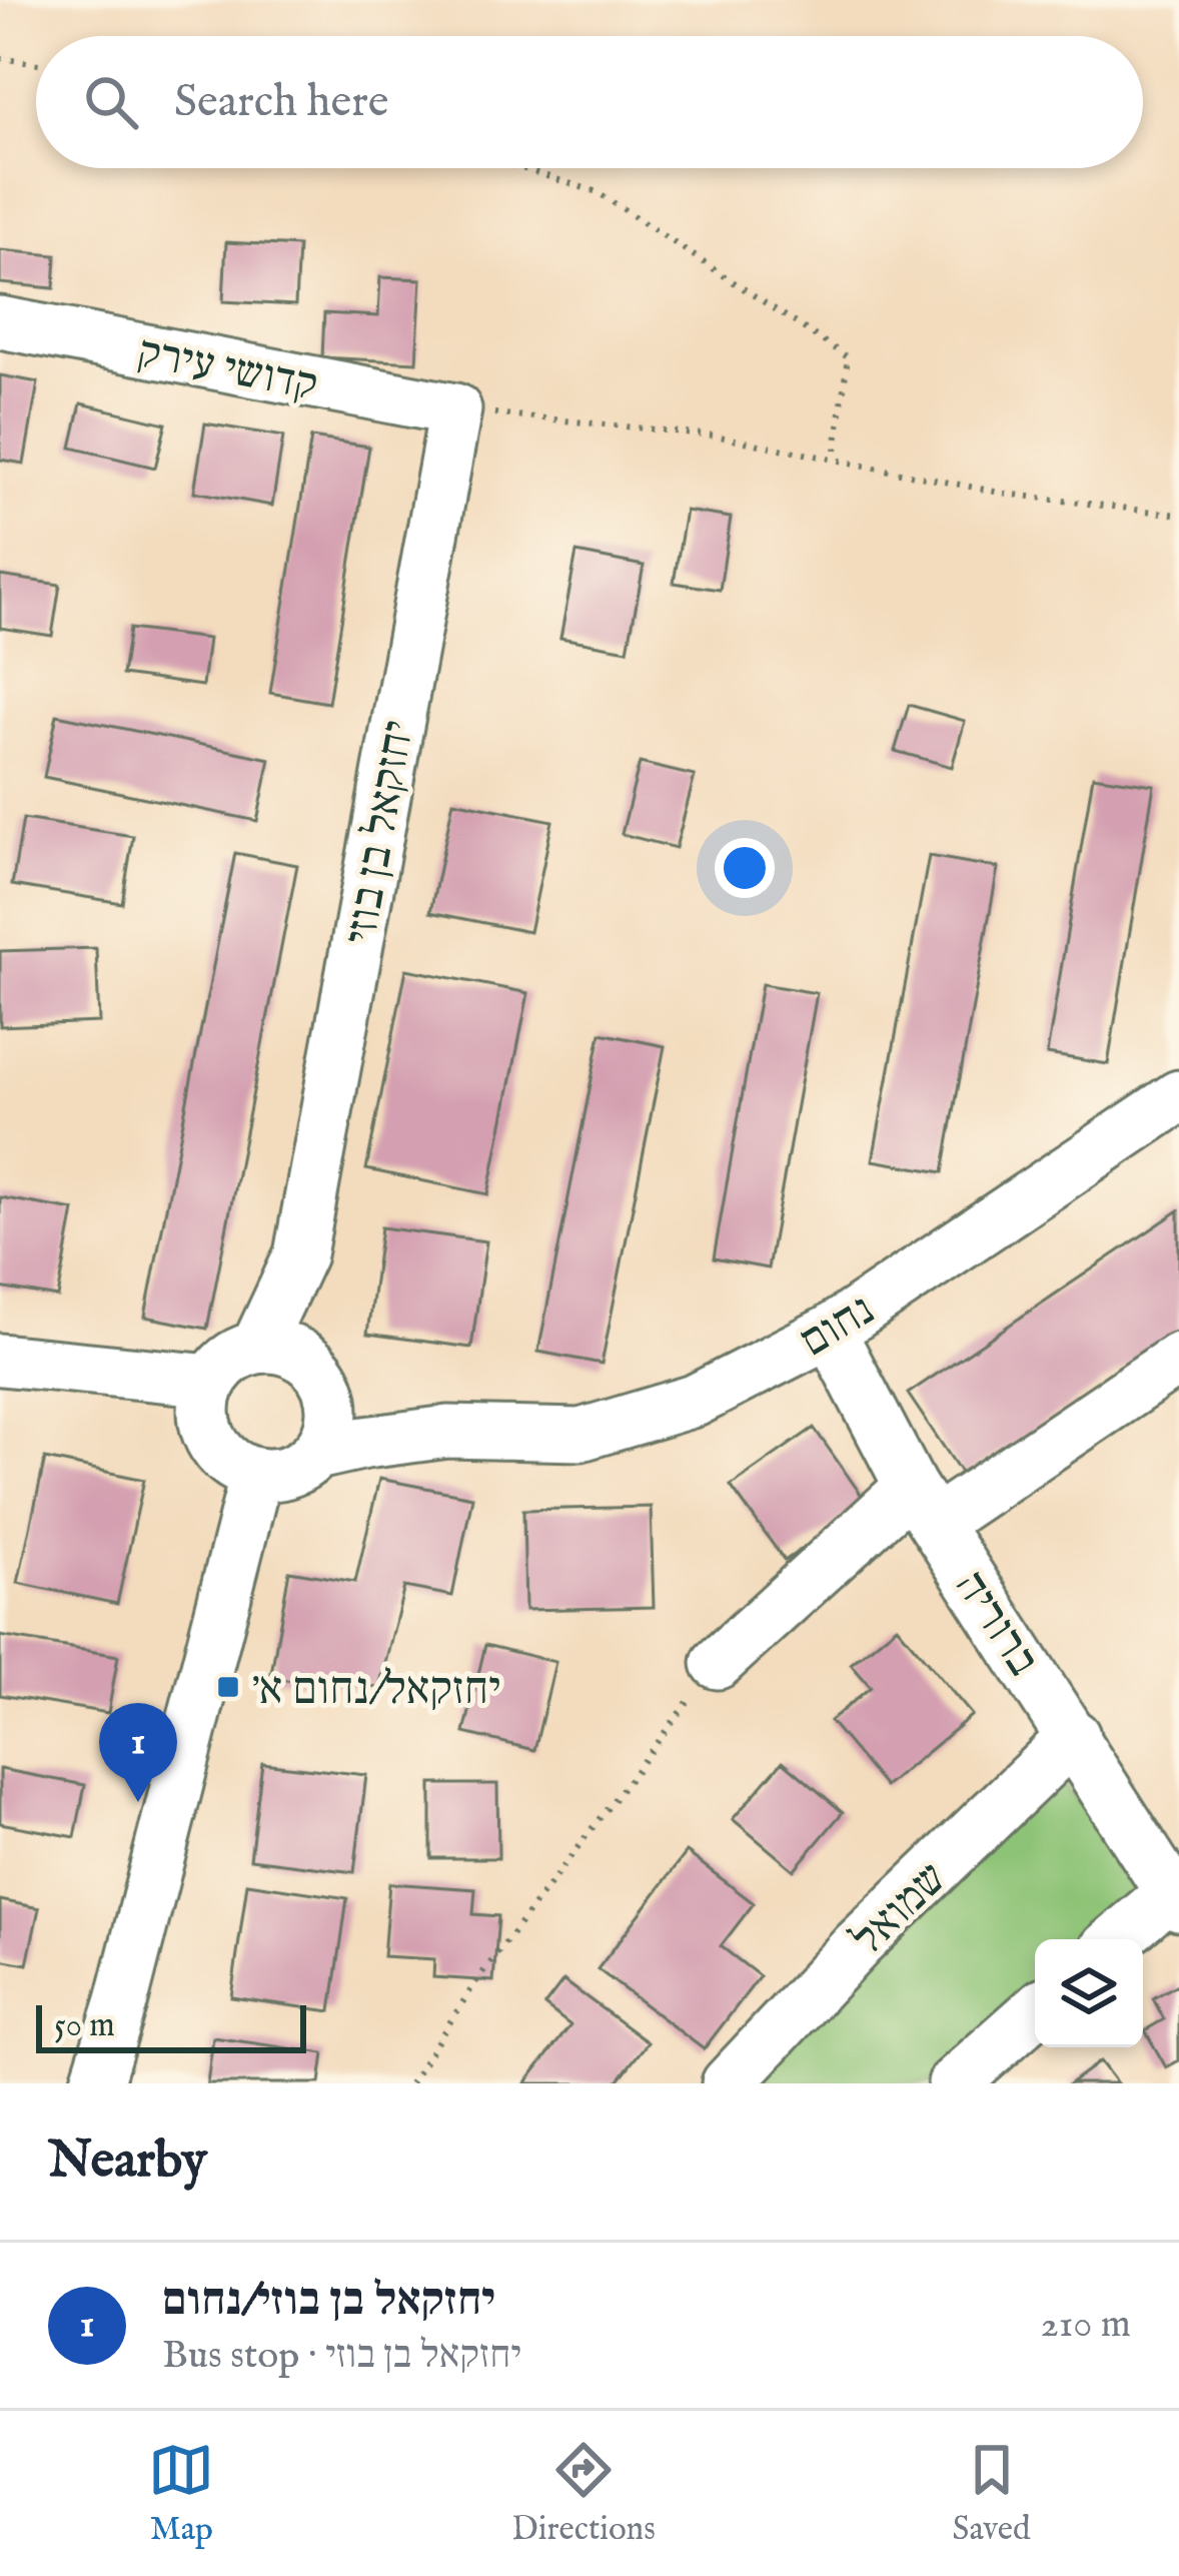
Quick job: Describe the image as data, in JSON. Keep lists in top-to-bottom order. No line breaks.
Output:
{"streets":{"street":["קדושי עירק","יחזקאל בן בוזי","נחום","ברוריה","שמואל"]},"crossings":[["קדושי עירק","יחזקאל בן בוזי"],["יחזקאל בן בוזי","נחום"],["נחום","ברוריה"],["ברוריה","שמואל"]],"places":{"transit":["יחזקאל/נחום א׳"]},"scale_bar":"50 m","page":{"search":"Search here","pins":"1","scale":"50 m","heading":"Nearby","list":[{"mark":"1","name":"יחזקאל בן בוזי/נחום","note":"Bus stop · יחזקאל בן בוזי","value":"210 m"}],"nav":["Map","Directions","Saved"]}}
